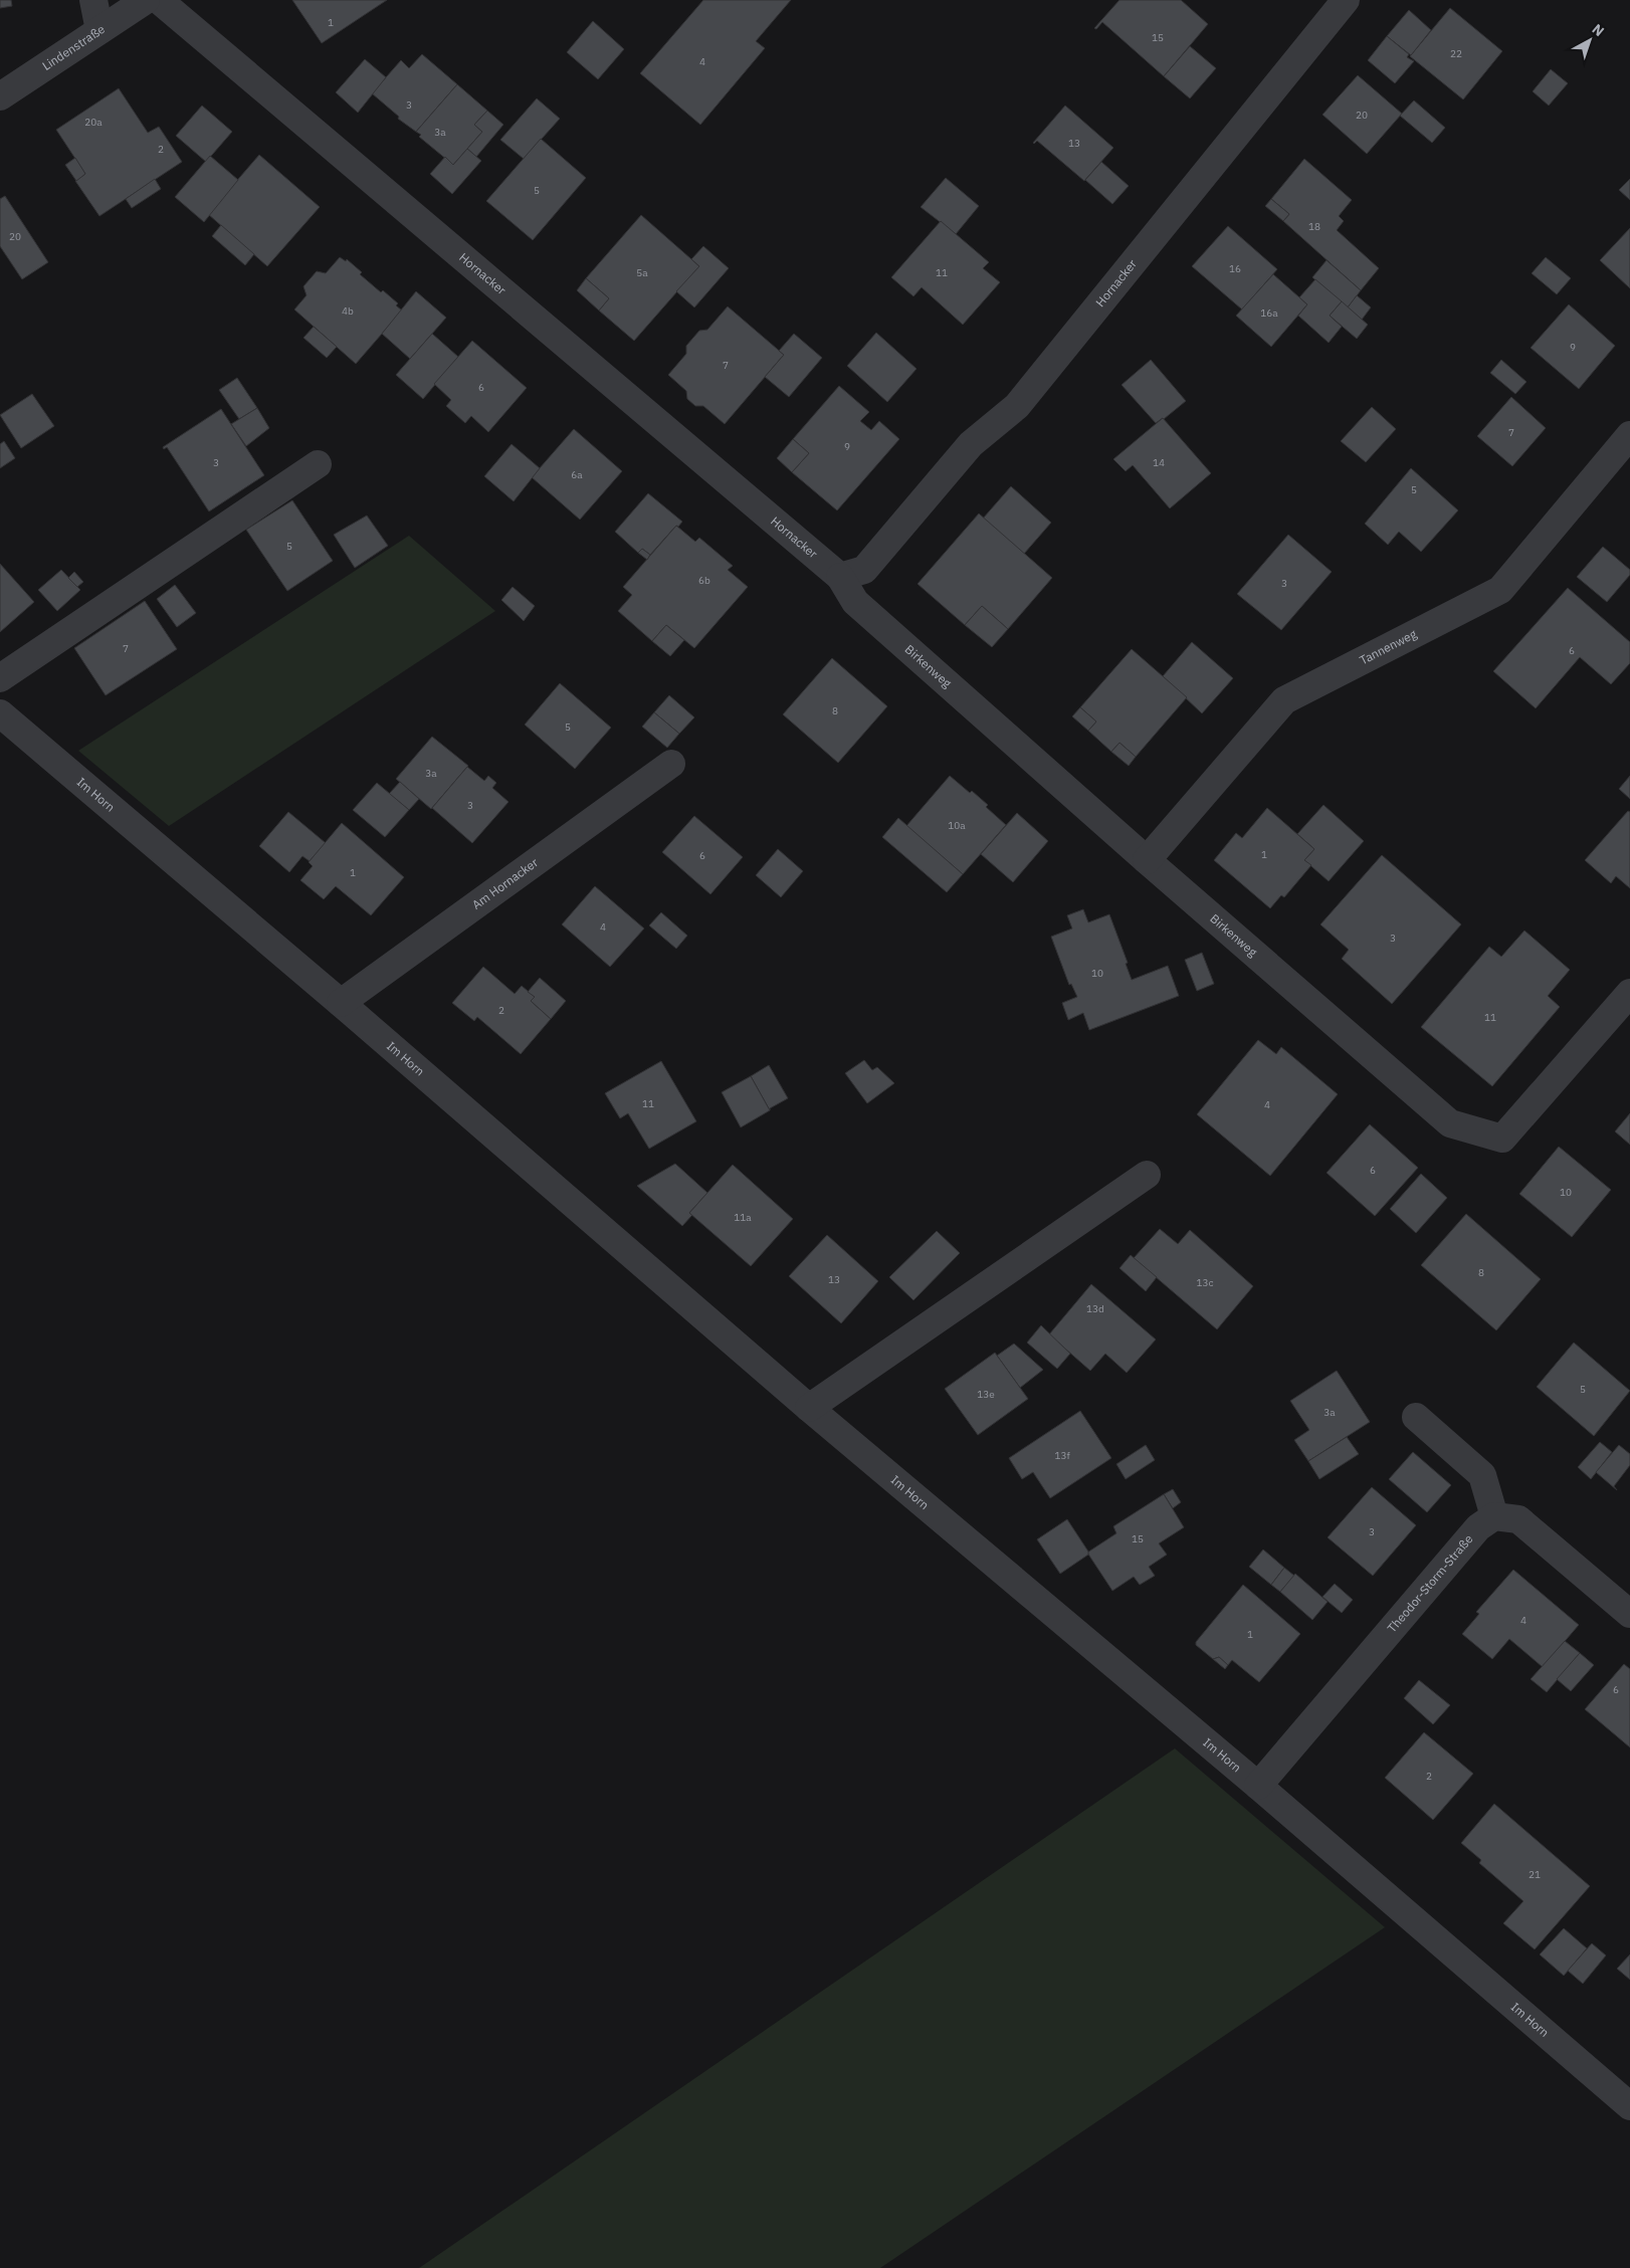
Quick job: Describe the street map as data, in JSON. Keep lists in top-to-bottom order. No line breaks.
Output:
{"streets":{"street":["Lindenstraße","Hornacker","Tannenweg","Birkenweg","Im Horn","Am Hornacker","Theodor-Storm-Straße"]},"crossings":[["Hornacker","Birkenweg"],["Tannenweg","Birkenweg"],["Im Horn","Am Hornacker"],["Im Horn","Theodor-Storm-Straße"]],"house_numbers":["1","15","22","4","3","20","20a","3a","13","2","5","18","20","16","5a","11","4b","16a","9","7","6","7","9","3","14","6a","5","5","6b","3","7","6","8","5","3a","3","10a","1","6","1","4","3","10","2","11","11","4","6","10","11a","8","13","13c","13d","5","13e","3a","13f","3","15","4","1","6","2","21"],"north":"top right"}
